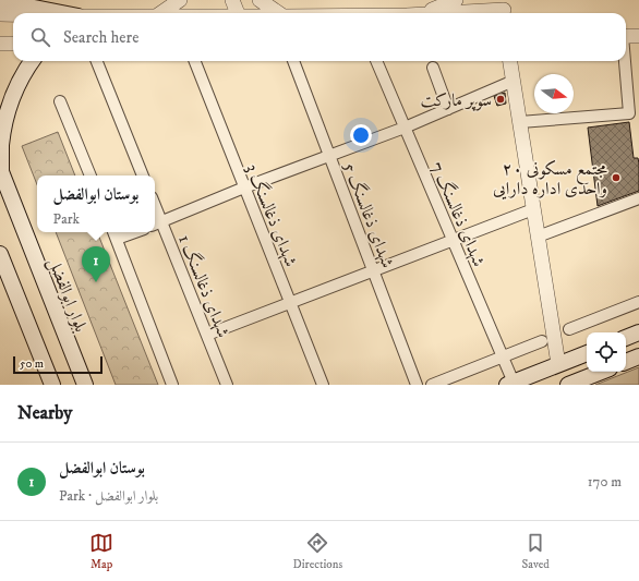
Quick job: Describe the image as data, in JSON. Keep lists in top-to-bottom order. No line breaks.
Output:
{"streets":{"main road":["بلوار ابوالفضل"],"street":["شهدای ذغالسنگ 7","شهدای ذغالسنگ 3","شهدای ذغالسنگ 5","شهدای ذغالسنگ 1"]},"places":["سوپر مارکت","مجتمع مسکونی ۲۰ واحدی اداره دارایی"],"scale_bar":"50 m","north":"right","page":{"search":"Search here","popup":["بوستان ابوالفضل","Park"],"pins":"1","scale":"50 m","heading":"Nearby","list":[{"mark":"1","name":"بوستان ابوالفضل","note":"Park · بلوار ابوالفضل","value":"170 m"}],"nav":["Map","Directions","Saved"]}}
